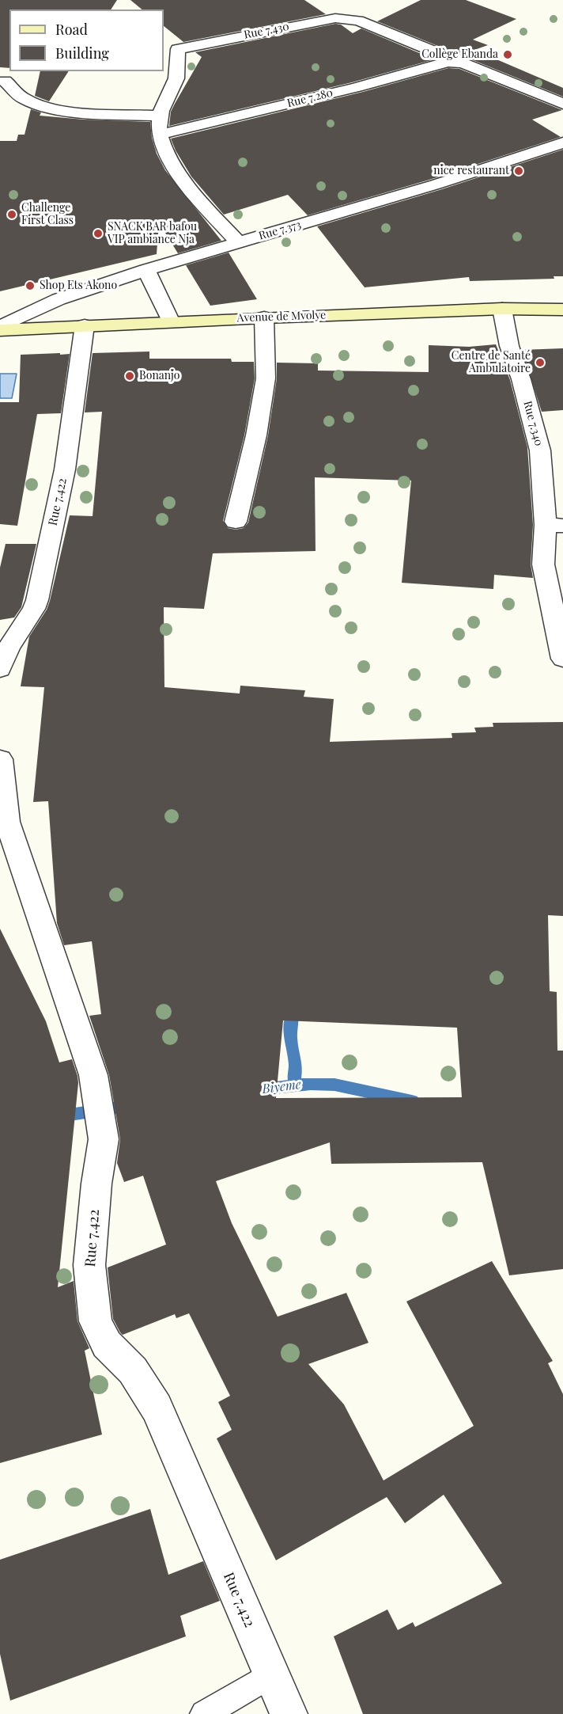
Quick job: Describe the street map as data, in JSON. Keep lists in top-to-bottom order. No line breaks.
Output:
{"streets":{"main road":["Avenue de Mvolye"],"street":["Rue 7.430","Rue 7.280","Rue 7.373","Rue 7.340","Rue 7.422"]},"crossings":[["Rue 7.430","Rue 7.280"],["Rue 7.430","Rue 7.373"],["Avenue de Mvolye","Rue 7.340"],["Avenue de Mvolye","Rue 7.422"]],"water":["Biyeme"],"places":["Collège Ebanda","nice restaurant","Challenge First Class","SNACK BAR bafou VIP ambiance Nja","Shop Ets Akono","Centre de Santé Ambulatoire","Bonanjo"],"legend":["Road","Building"]}
